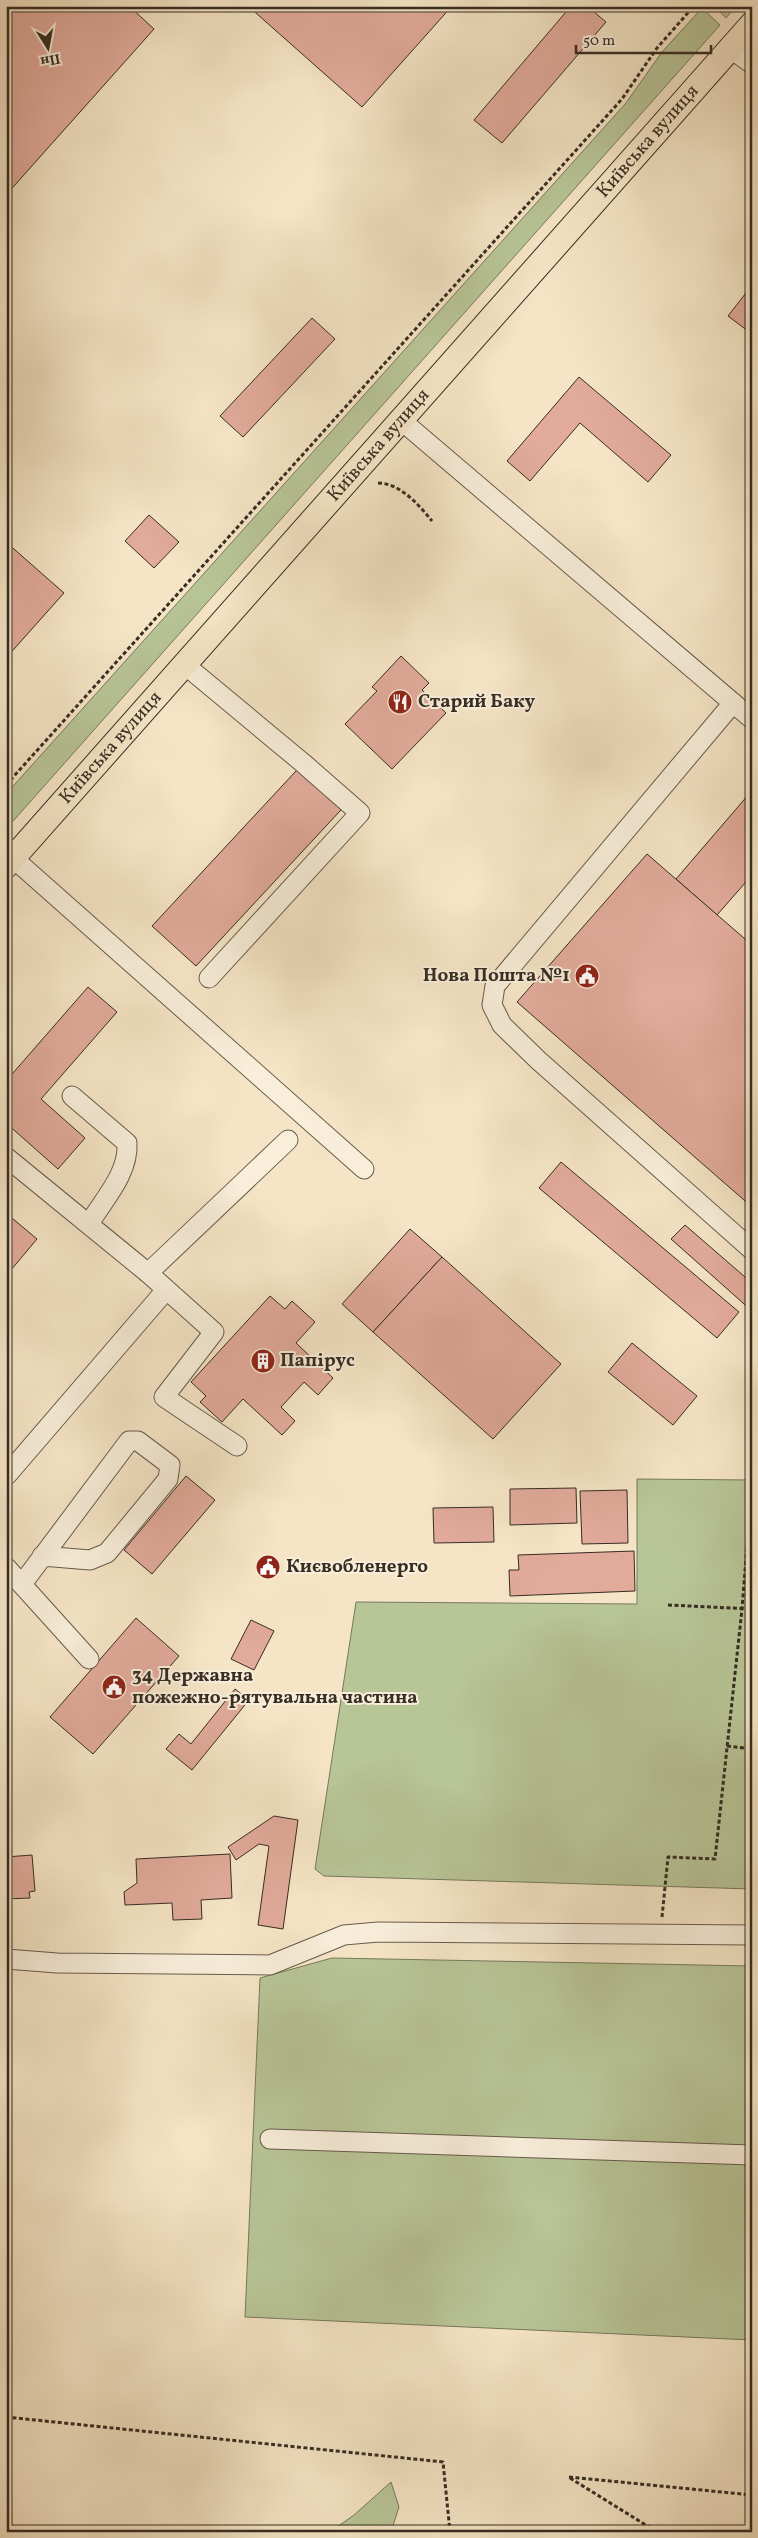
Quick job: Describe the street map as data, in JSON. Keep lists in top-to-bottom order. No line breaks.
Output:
{"streets":{"main road":["Київська вулиця"]},"places":{"restaurant":["Старий Баку"],"public building":["Нова Пошта №1","Києвобленерго","34 Державна пожежно-рятувальна частина"],"building":["Папірус"]},"scale_bar":"50 m","north":"bottom"}
